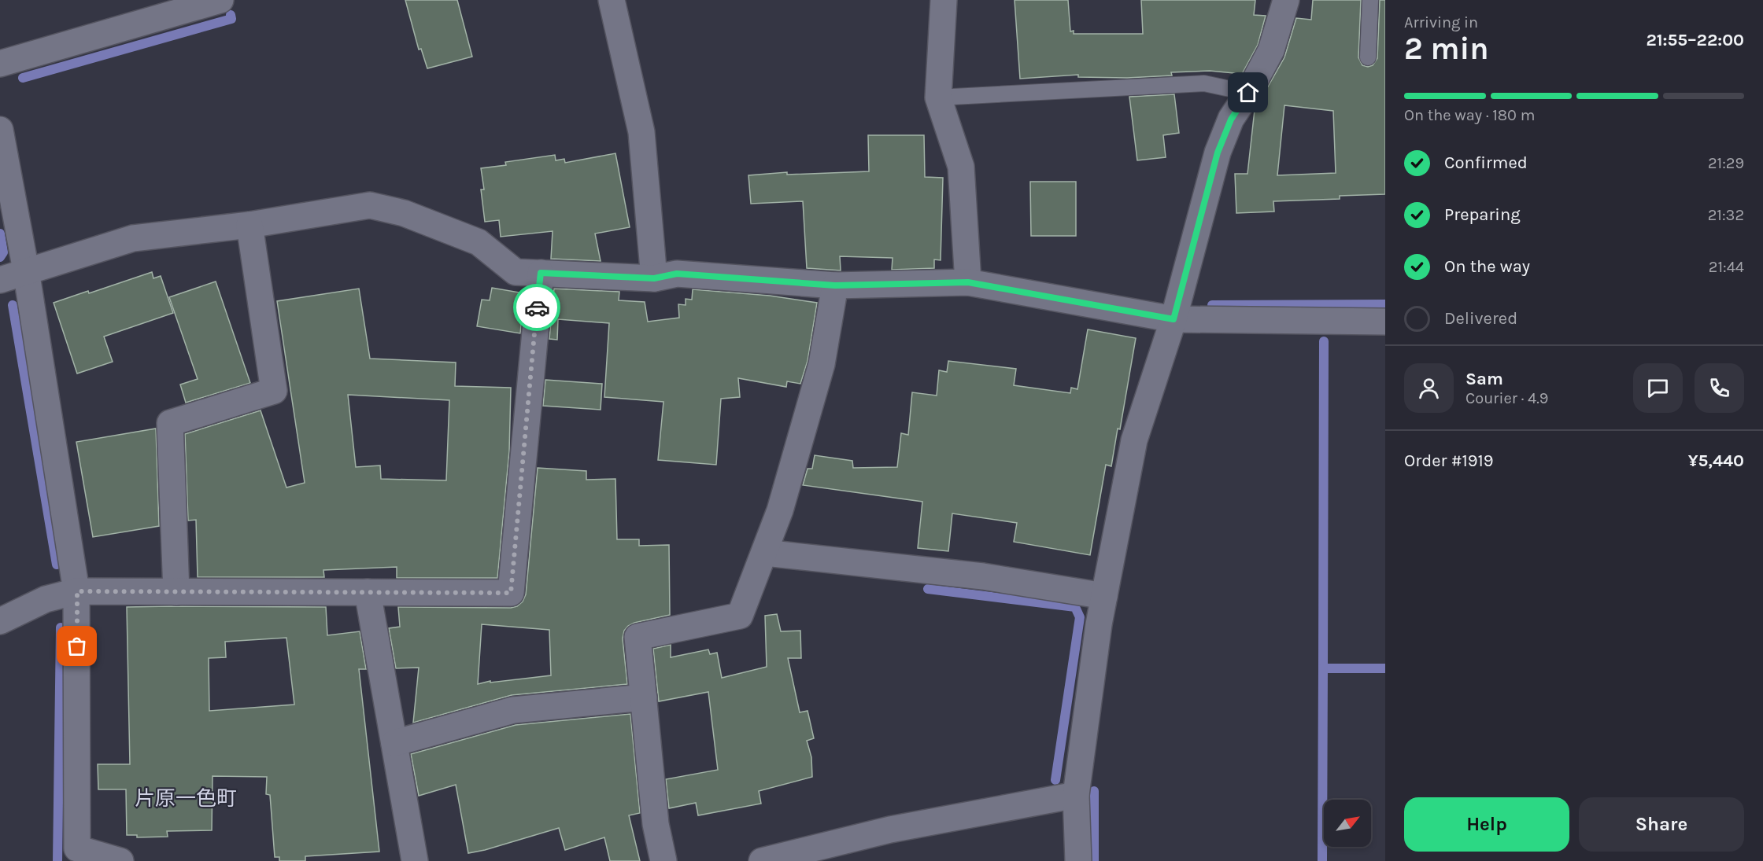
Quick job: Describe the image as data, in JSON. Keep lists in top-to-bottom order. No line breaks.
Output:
{"districts":["片原一色町"],"north":"top right","page":{"heading":["2 min","Arriving in","21:55–22:00"],"panel":["Sam","Courier · 4.9","Order #1919","¥5,440"],"bar":"On the way · 180 m","list":[["Confirmed","21:29"],["Preparing","21:32"],["On the way","21:44"],"Delivered"],"buttons":["Help","Share"]}}
